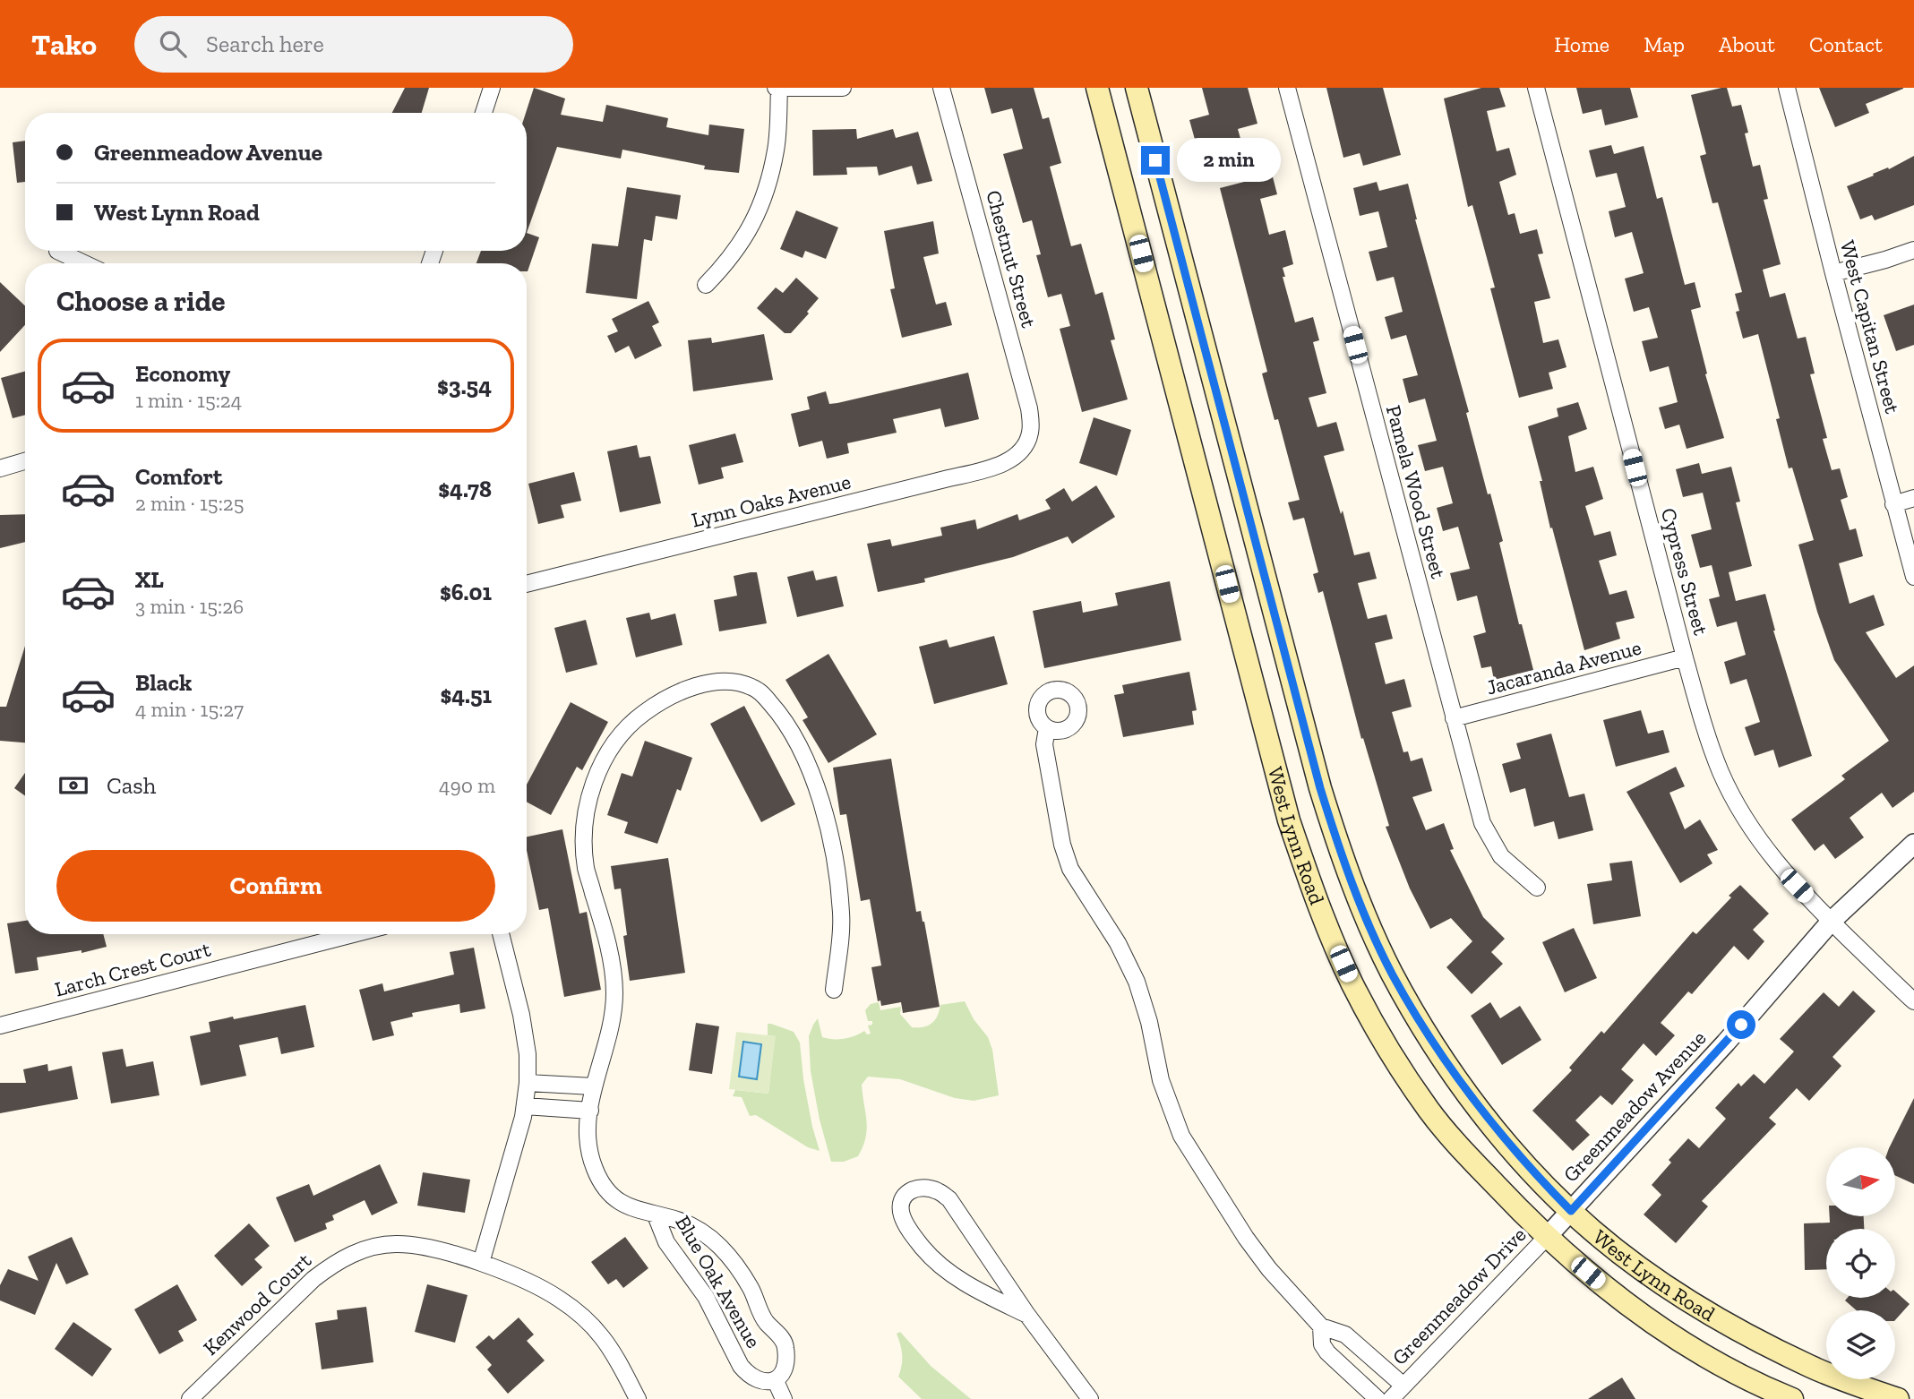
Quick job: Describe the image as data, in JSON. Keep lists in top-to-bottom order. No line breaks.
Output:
{"streets":{"main road":["West Lynn Road"],"street":["Chestnut Street","West Capitan Street","Pamela Wood Street","Lynn Oaks Avenue","Cypress Street","Jacaranda Avenue","Larch Crest Court","Greenmeadow Avenue","Blue Oak Avenue","Greenmeadow Drive","Kenwood Court"]},"crossings":[["Chestnut Street","Lynn Oaks Avenue"],["Pamela Wood Street","Jacaranda Avenue"],["Cypress Street","Jacaranda Avenue"],["Cypress Street","Greenmeadow Avenue"],["West Lynn Road","Greenmeadow Avenue"],["West Lynn Road","Greenmeadow Drive"],["Greenmeadow Avenue","Greenmeadow Drive"]],"north":"right","page":{"header":"Tako","search":"Search here","nav":["Home","Map","About","Contact"],"banner":["Greenmeadow Avenue","West Lynn Road"],"bubble":"2 min","heading":"Choose a ride","list":[{"name":"Economy","note":"1 min · 15:24","value":"$3.54"},{"name":"Comfort","note":"2 min · 15:25","value":"$4.78"},{"name":"XL","note":"3 min · 15:26","value":"$6.01"},{"name":"Black","note":"4 min · 15:27","value":"$4.51"}],"pay":["Cash","490 m"],"buttons":"Confirm"}}
